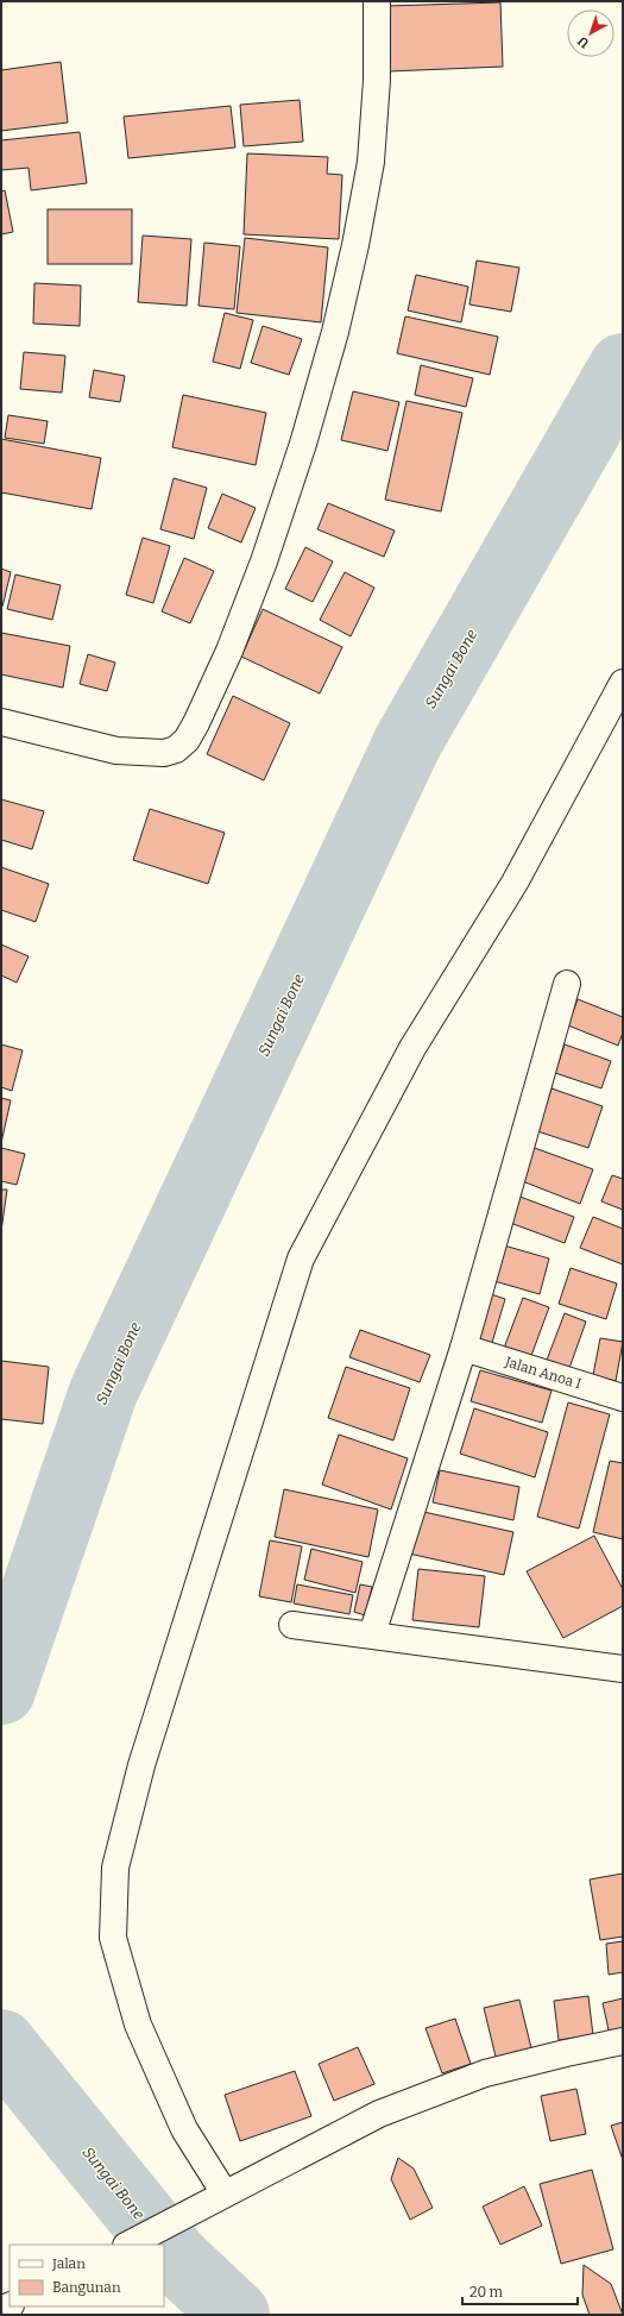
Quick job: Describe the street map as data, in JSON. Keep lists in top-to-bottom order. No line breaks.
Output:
{"streets":{"street":["Jalan Anoa I"]},"water":["Sungai Bone"],"legend":["Jalan","Bangunan"],"scale_bar":"20 m","north":"bottom left"}
